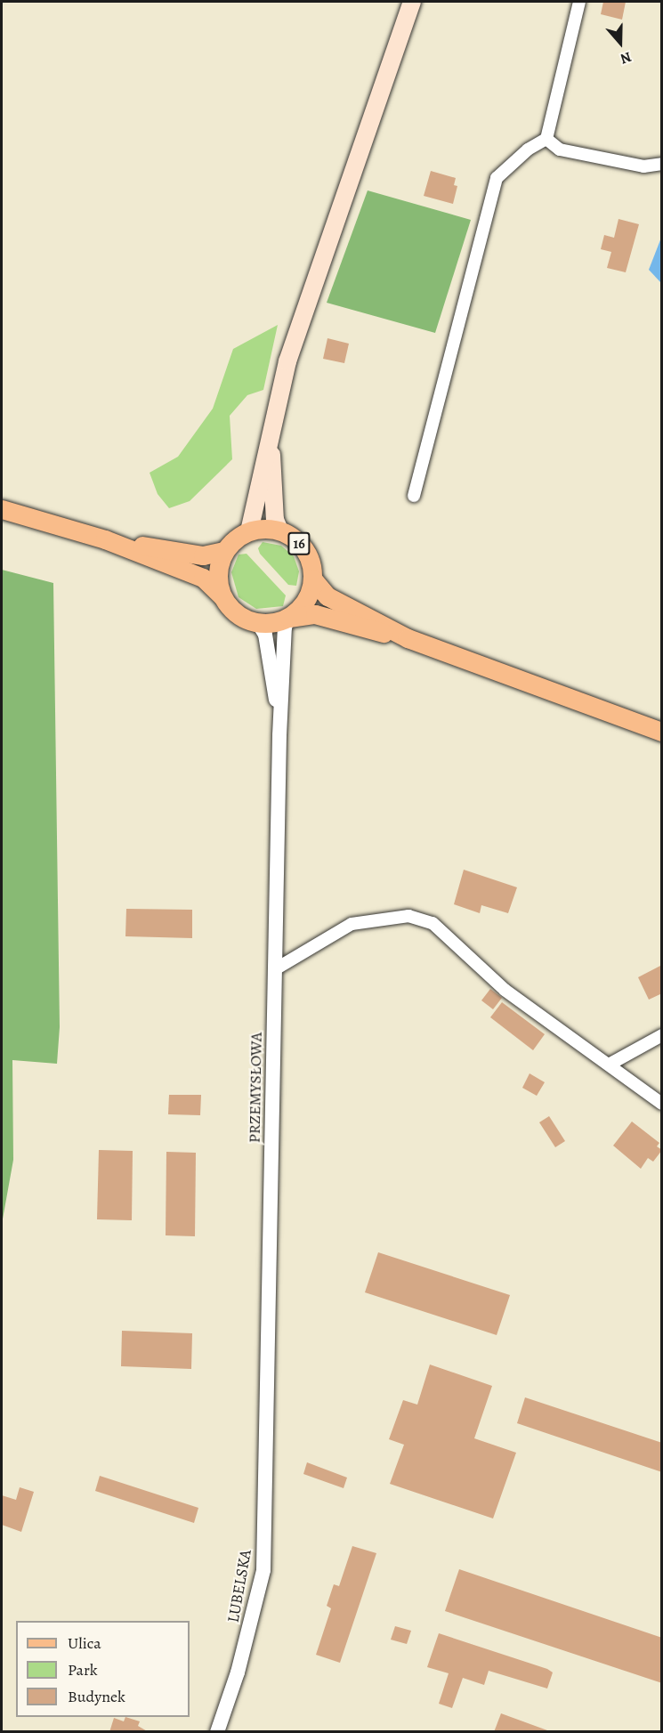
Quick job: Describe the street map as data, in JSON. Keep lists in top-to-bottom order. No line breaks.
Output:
{"streets":{"main road":["16"],"street":["PRZEMYSŁOWA","LUBELSKA"]},"crossings":[["16","PRZEMYSŁOWA"],["PRZEMYSŁOWA","LUBELSKA"]],"legend":["Ulica","Park","Budynek"],"north":"bottom"}
